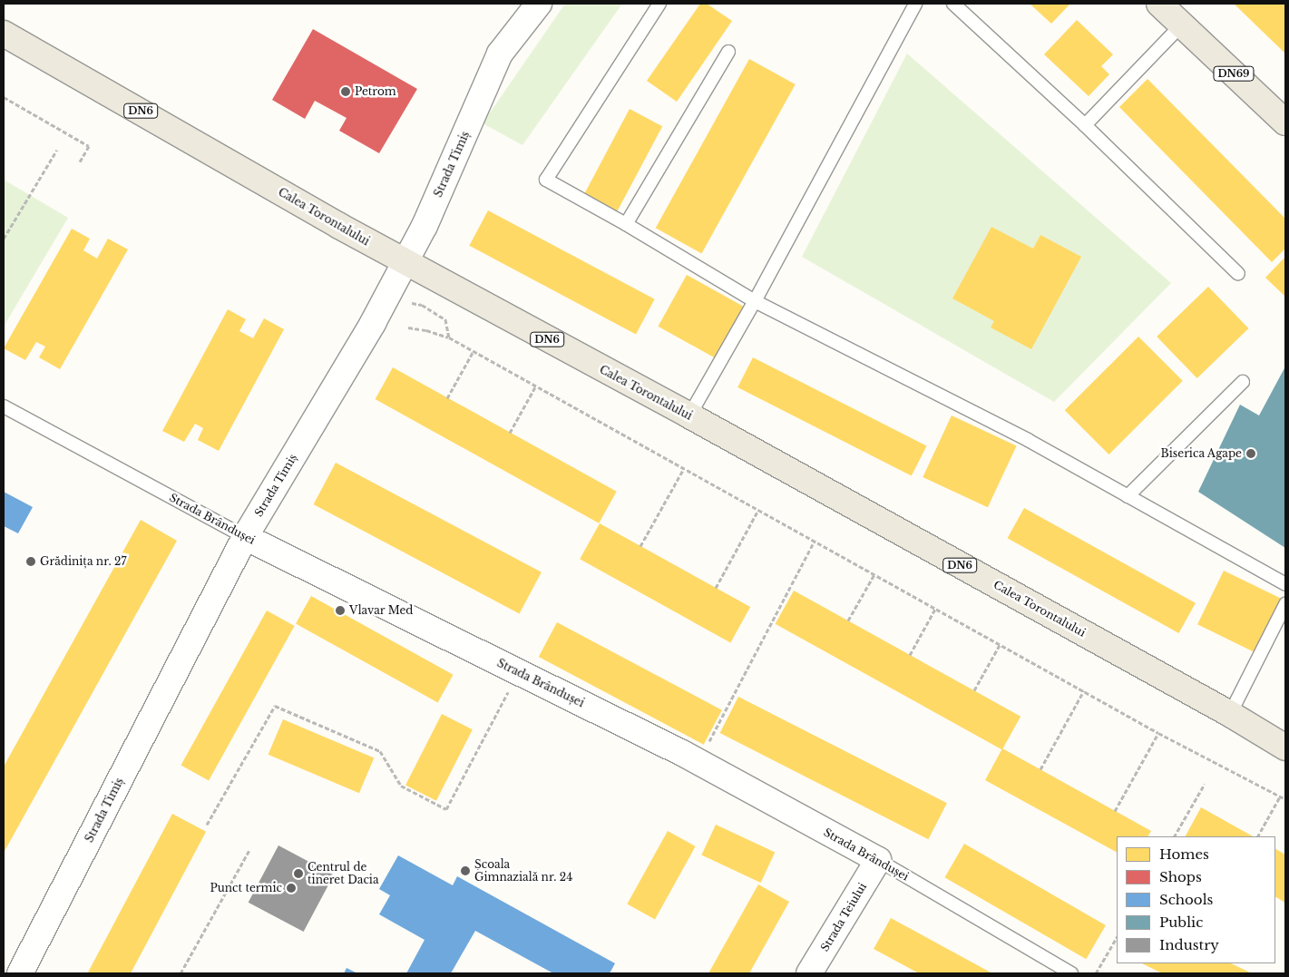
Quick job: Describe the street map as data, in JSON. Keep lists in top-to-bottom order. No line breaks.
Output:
{"streets":{"main road":["DN69","DN6","Calea Torontalului"],"street":["Strada Timiș","Strada Brândușei","Strada Teiului"]},"crossings":[["Strada Timiș","Calea Torontalului"],["Strada Timiș","Strada Brândușei"],["Strada Brândușei","Strada Teiului"]],"places":["Petrom","Biserica Agape","Grădinița nr. 27","Vlavar Med","Școala Gimnazială nr. 24","Centrul de tineret Dacia","Punct termic"],"legend":["Homes","Shops","Schools","Public","Industry"]}
